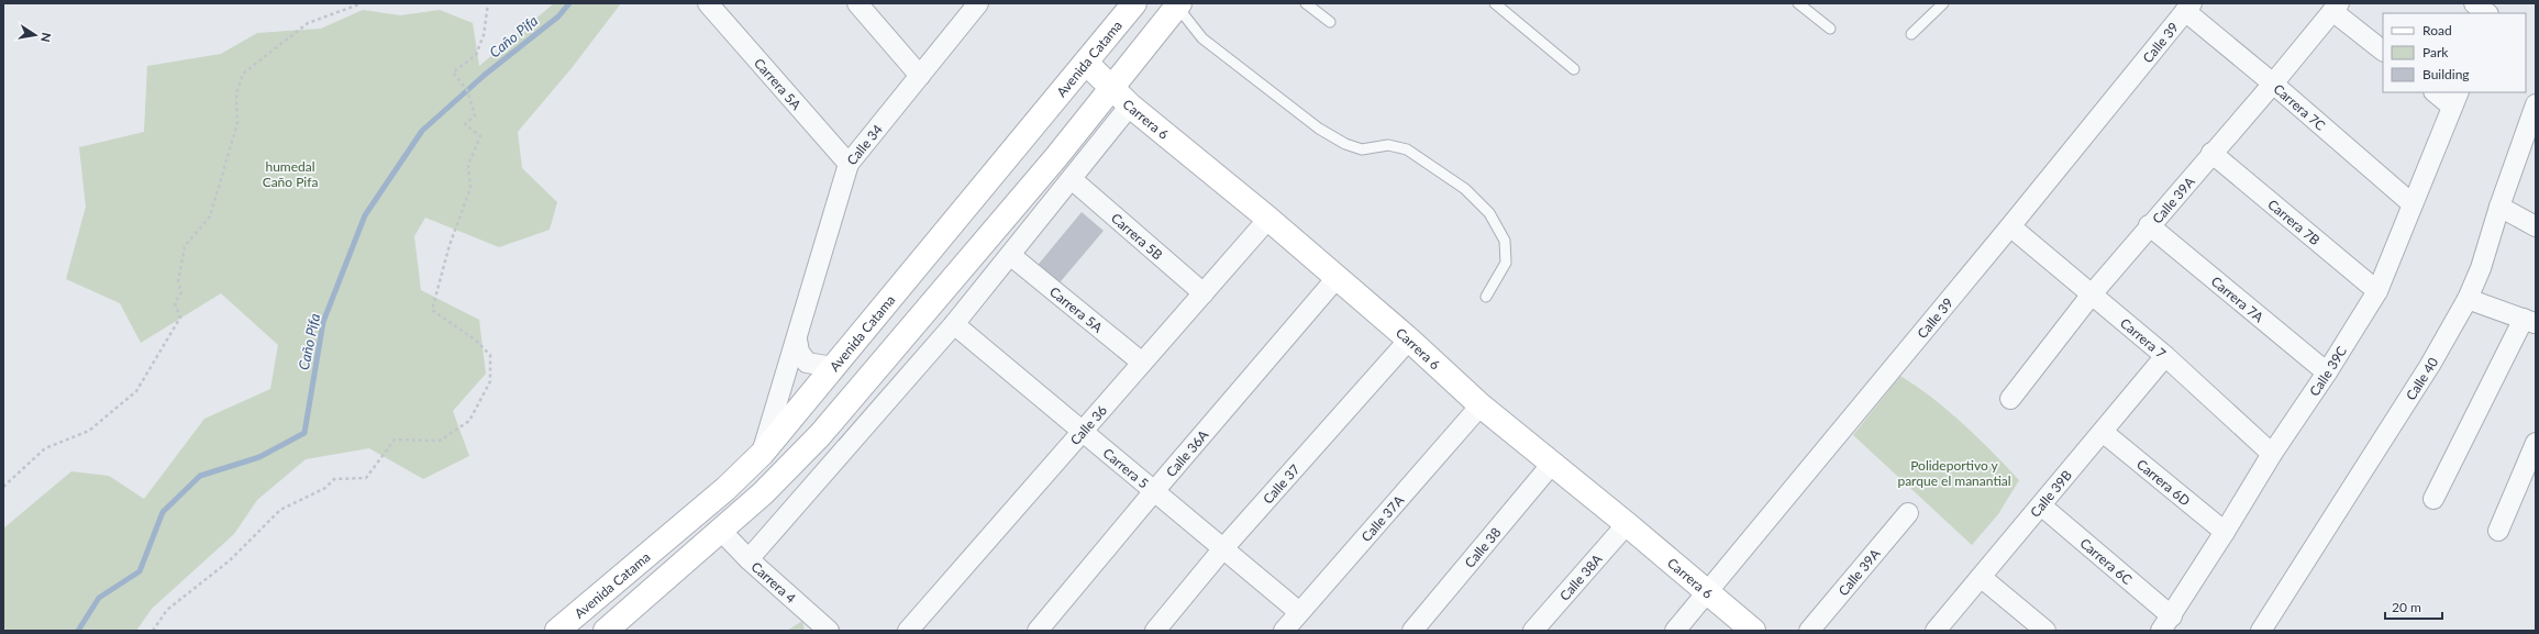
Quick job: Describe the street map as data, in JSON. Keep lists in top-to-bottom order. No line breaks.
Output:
{"streets":{"main road":["Avenida Catama","Carrera 6"],"street":["Calle 39","Carrera 5A","Carrera 7C","Calle 34","Calle 39A","Carrera 7B","Carrera 5B","Carrera 7A","Carrera 7","Calle 39C","Calle 40","Calle 36","Calle 36A","Carrera 5","Carrera 6D","Calle 37","Calle 39B","Calle 37A","Calle 38","Carrera 6C","Calle 38A","Carrera 4"]},"crossings":[["Calle 39","Carrera 7C"],["Calle 39","Carrera 6"],["Calle 39","Carrera 7"],["Avenida Catama","Carrera 6"],["Avenida Catama","Calle 34"],["Carrera 5A","Calle 34"],["Carrera 5A","Calle 36"],["Carrera 7C","Calle 39A"],["Carrera 7C","Calle 39C"],["Carrera 6","Calle 36"],["Carrera 6","Calle 36A"],["Carrera 6","Calle 37"],["Carrera 6","Calle 37A"],["Carrera 6","Calle 38"],["Carrera 6","Calle 38A"],["Calle 39A","Carrera 7B"],["Calle 39A","Carrera 7A"],["Calle 39A","Carrera 7"],["Carrera 7B","Calle 39C"],["Carrera 5B","Calle 36"],["Carrera 7A","Calle 39C"],["Carrera 7","Calle 39C"],["Carrera 7","Calle 39B"],["Calle 39C","Carrera 6D"],["Calle 39C","Carrera 6C"],["Calle 36","Carrera 5"],["Calle 36A","Carrera 5"],["Carrera 5","Calle 37"],["Carrera 5","Calle 37A"],["Carrera 6D","Calle 39B"],["Calle 39B","Carrera 6C"]],"water":["Caño Pifa"],"parks":["humedal Caño Pifa","Polideportivo y parque el manantial"],"legend":["Road","Park","Building"],"scale_bar":"20 m","north":"right"}
